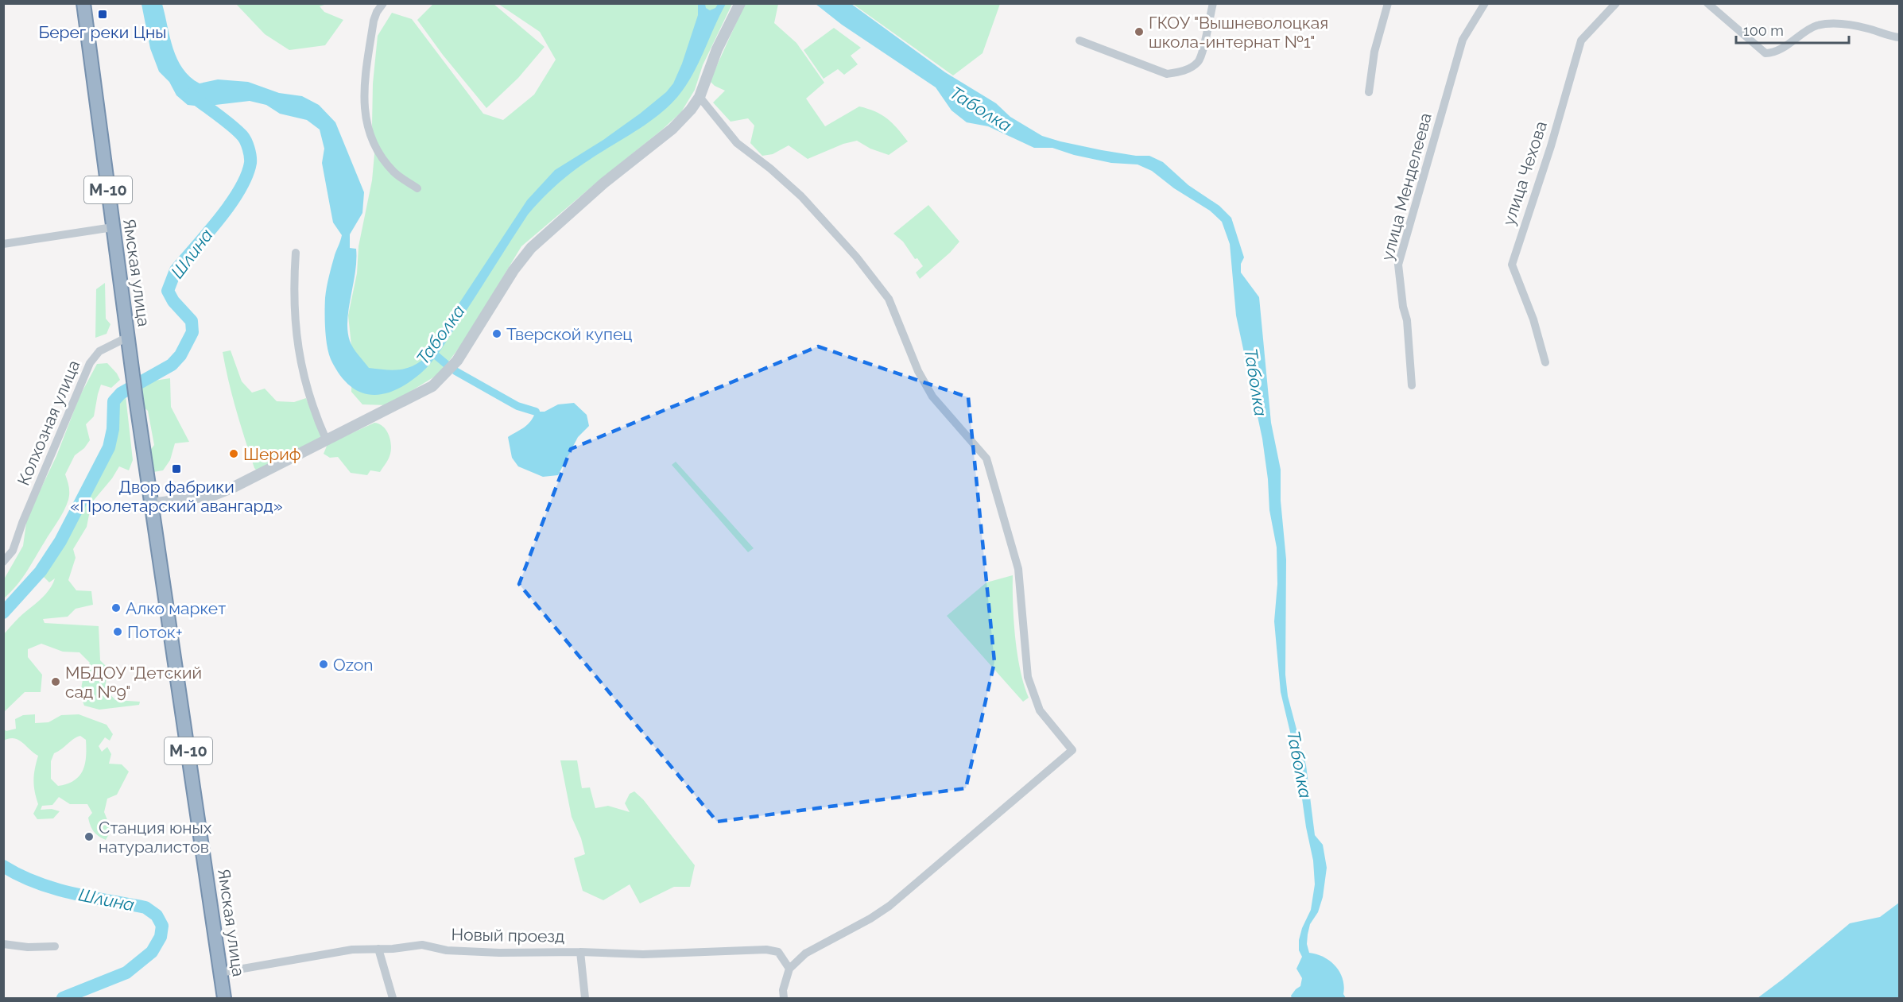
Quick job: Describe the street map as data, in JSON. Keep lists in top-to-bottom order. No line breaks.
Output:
{"streets":{"highway":["М-10","Ямская улица"],"street":["улица Чехова","улица Менделеева","Колхозная улица","Новый проезд"]},"crossings":[["Ямская улица","Колхозная улица"],["Ямская улица","Новый проезд"]],"water":["Таболка","Шлина"],"places":{"transit":["Берег реки Цны","Двор фабрики «Пролетарский авангард»"],"other":["ГКОУ \"Вышневолоцкая школа-интернат №1\"","Тверской купец","Шериф","Алко маркет","Поток+","Ozon","МБДОУ \"Детский сад №9\"","Станция юных натуралистов"]},"scale_bar":"100 m"}
